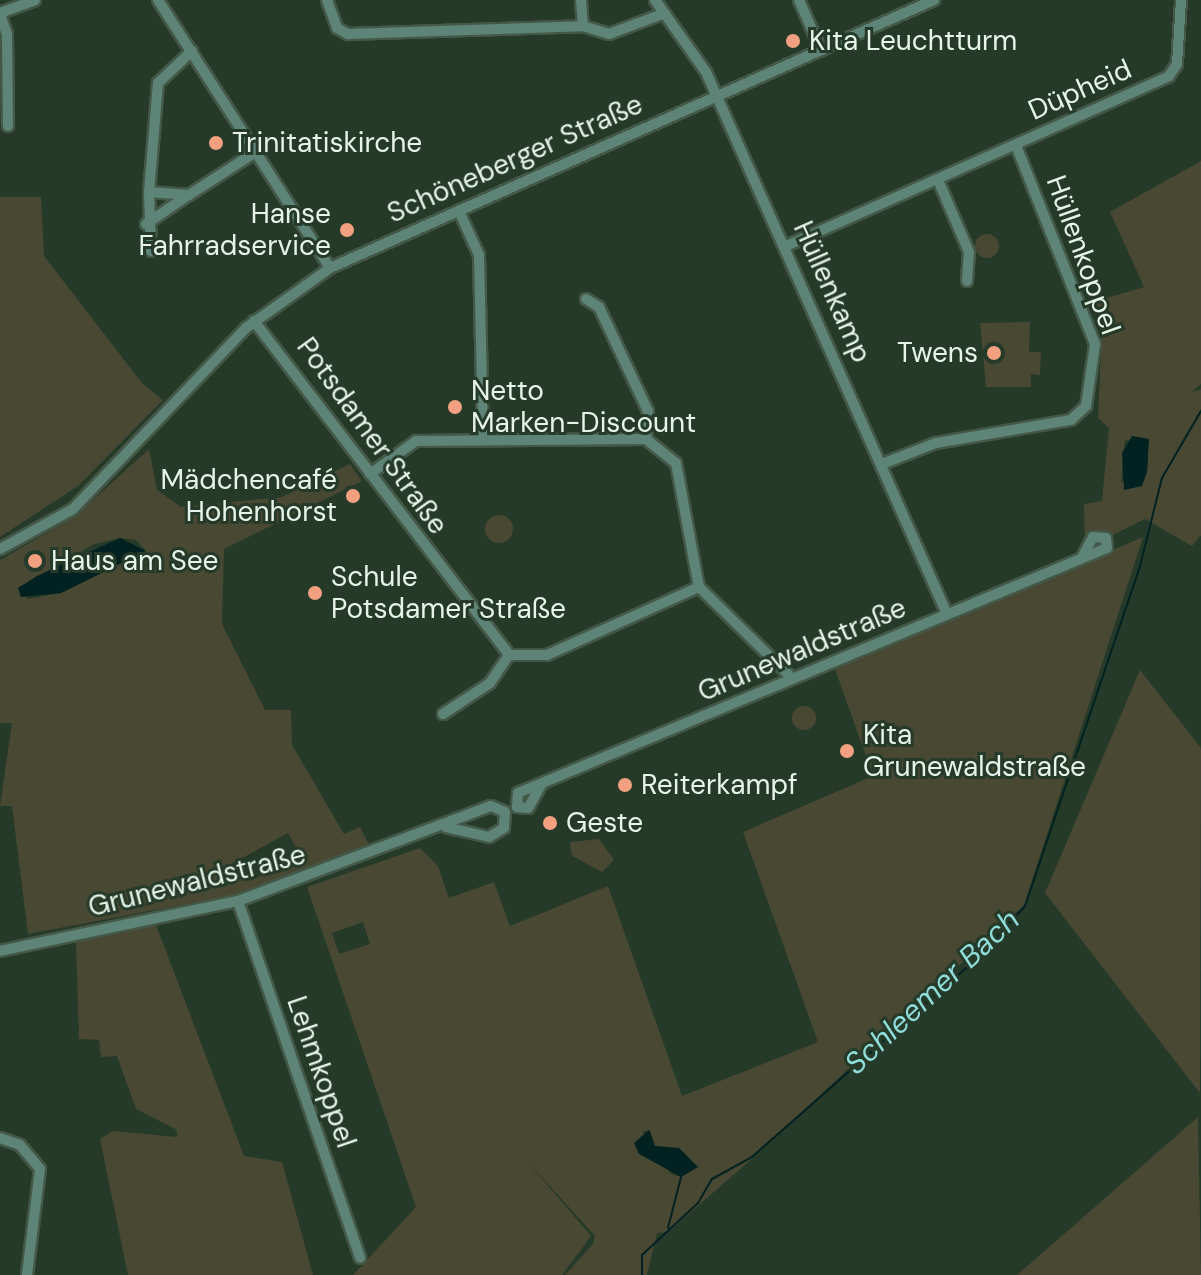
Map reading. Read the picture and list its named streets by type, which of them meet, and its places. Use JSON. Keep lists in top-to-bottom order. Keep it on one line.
{"streets":{"street":["Düpheid","Schöneberger Straße","Hüllenkoppel","Hüllenkamp","Potsdamer Straße","Grunewaldstraße","Lehmkoppel"]},"crossings":[["Düpheid","Hüllenkoppel"],["Düpheid","Hüllenkamp"],["Schöneberger Straße","Hüllenkamp"],["Schöneberger Straße","Potsdamer Straße"],["Hüllenkoppel","Hüllenkamp"],["Hüllenkamp","Grunewaldstraße"],["Grunewaldstraße","Lehmkoppel"]],"water":["Schleemer Bach"],"places":["Kita Leuchtturm","Trinitatiskirche","Hanse Fahrradservice","Twens","Netto Marken-Discount","Mädchencafé Hohenhorst","Haus am See","Schule Potsdamer Straße","Kita Grunewaldstraße","Reiterkampf","Geste"]}
